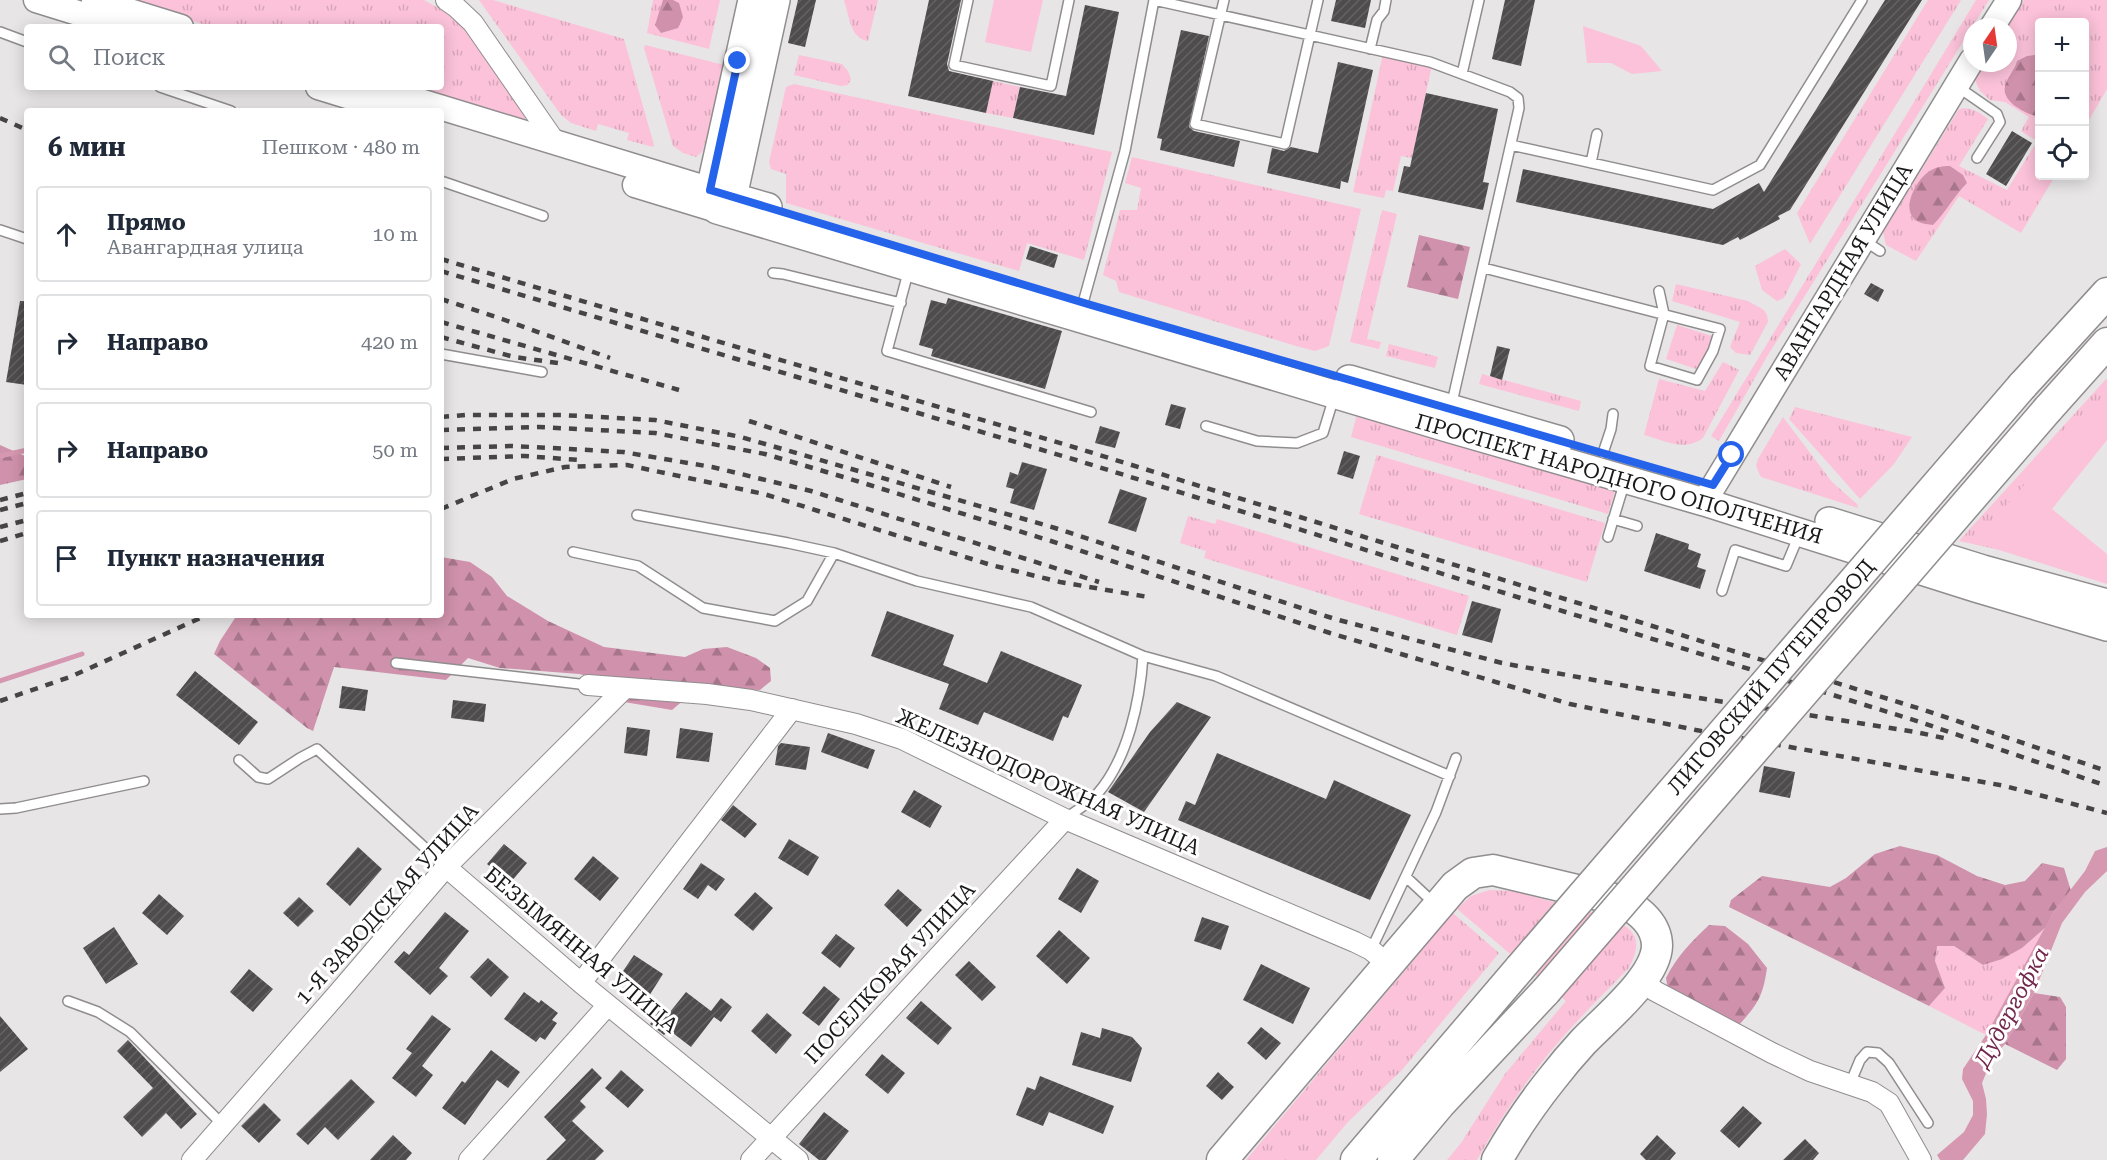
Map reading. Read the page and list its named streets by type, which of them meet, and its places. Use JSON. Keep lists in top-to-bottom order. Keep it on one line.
{"streets":{"main road":["ПРОСПЕКТ НАРОДНОГО ОПОЛЧЕНИЯ","ЛИГОВСКИЙ ПУТЕПРОВОД"],"street":["АВАНГАРДНАЯ УЛИЦА","ЖЕЛЕЗНОДОРОЖНАЯ УЛИЦА","1-Я ЗАВОДСКАЯ УЛИЦА","БЕЗЫМЯННАЯ УЛИЦА","ПОСЕЛКОВАЯ УЛИЦА"]},"crossings":[["АВАНГАРДНАЯ УЛИЦА","ПРОСПЕКТ НАРОДНОГО ОПОЛЧЕНИЯ"],["ЖЕЛЕЗНОДОРОЖНАЯ УЛИЦА","1-Я ЗАВОДСКАЯ УЛИЦА"],["ЖЕЛЕЗНОДОРОЖНАЯ УЛИЦА","ПОСЕЛКОВАЯ УЛИЦА"],["1-Я ЗАВОДСКАЯ УЛИЦА","БЕЗЫМЯННАЯ УЛИЦА"],["БЕЗЫМЯННАЯ УЛИЦА","ПОСЕЛКОВАЯ УЛИЦА"]],"water":["Дудергофка"],"north":"top","page":{"map_buttons":["+","−"],"search":"Поиск","heading":["6 мин","Пешком · 480 m"],"list":[["Прямо","Авангардная улица","10 m"],["Направо","420 m"],["Направо","50 m"],"Пункт назначения"]}}
